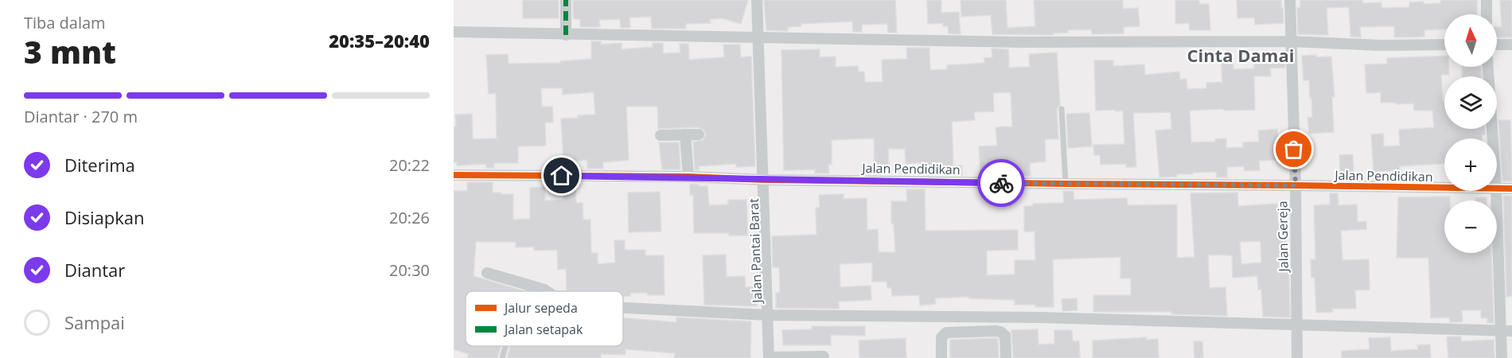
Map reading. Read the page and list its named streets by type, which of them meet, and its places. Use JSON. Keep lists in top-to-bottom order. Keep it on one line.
{"streets":{"street":["Jalan Pendidikan","Jalan Gereja","Jalan Pantai Barat"]},"crossings":[["Jalan Pendidikan","Jalan Gereja"],["Jalan Pendidikan","Jalan Pantai Barat"]],"districts":["Cinta Damai"],"legend":["Jalur sepeda","Jalan setapak"],"north":"top","page":{"heading":["3 mnt","Tiba dalam","20:35–20:40"],"map_buttons":["+","−"],"bar":"Diantar · 270 m","list":[["Diterima","20:22"],["Disiapkan","20:26"],["Diantar","20:30"],"Sampai"]}}
